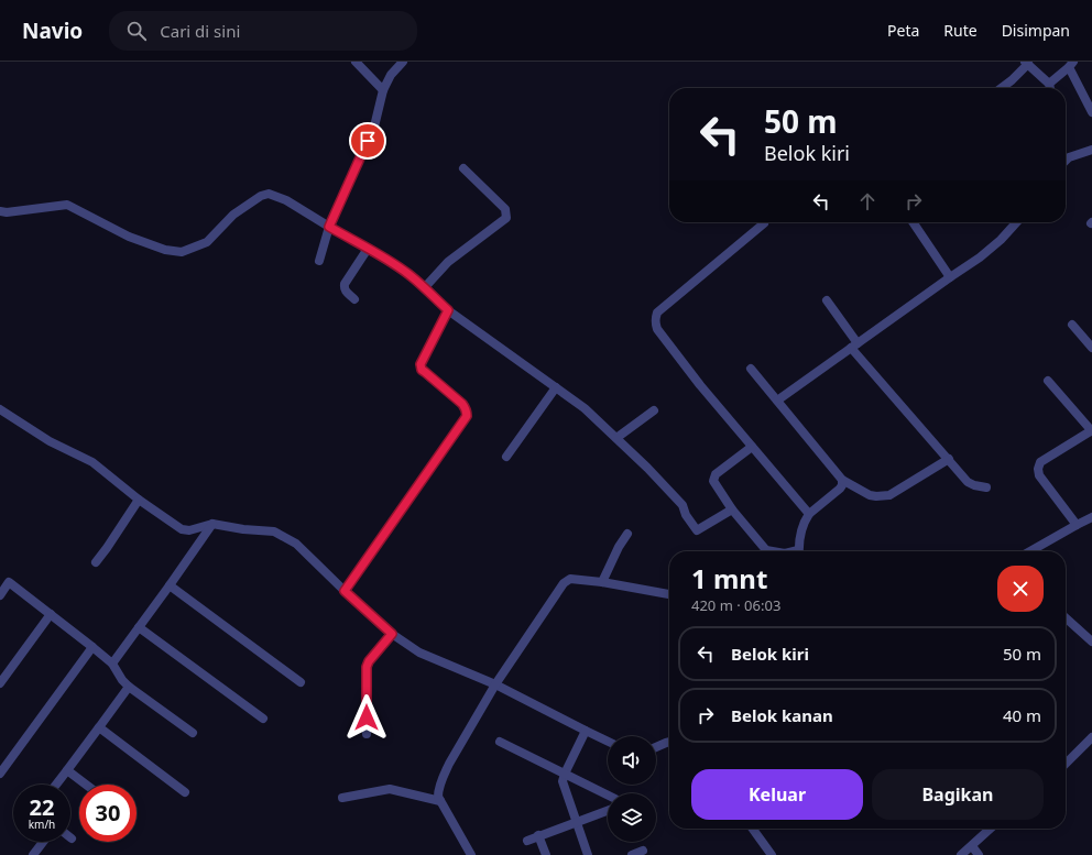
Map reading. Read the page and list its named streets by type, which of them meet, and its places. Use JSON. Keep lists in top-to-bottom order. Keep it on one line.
{"page":{"header":"Navio","search":"Cari di sini","nav":["Peta","Rute","Disimpan"],"turn":["50 m","Belok kiri"],"heading":["1 mnt","420 m · 06:03"],"list":[{"name":"Belok kiri","value":"50 m"},{"name":"Belok kanan","value":"40 m"}],"buttons":["Keluar","Bagikan"],"speed":"22 km/h","limit":"30"}}
